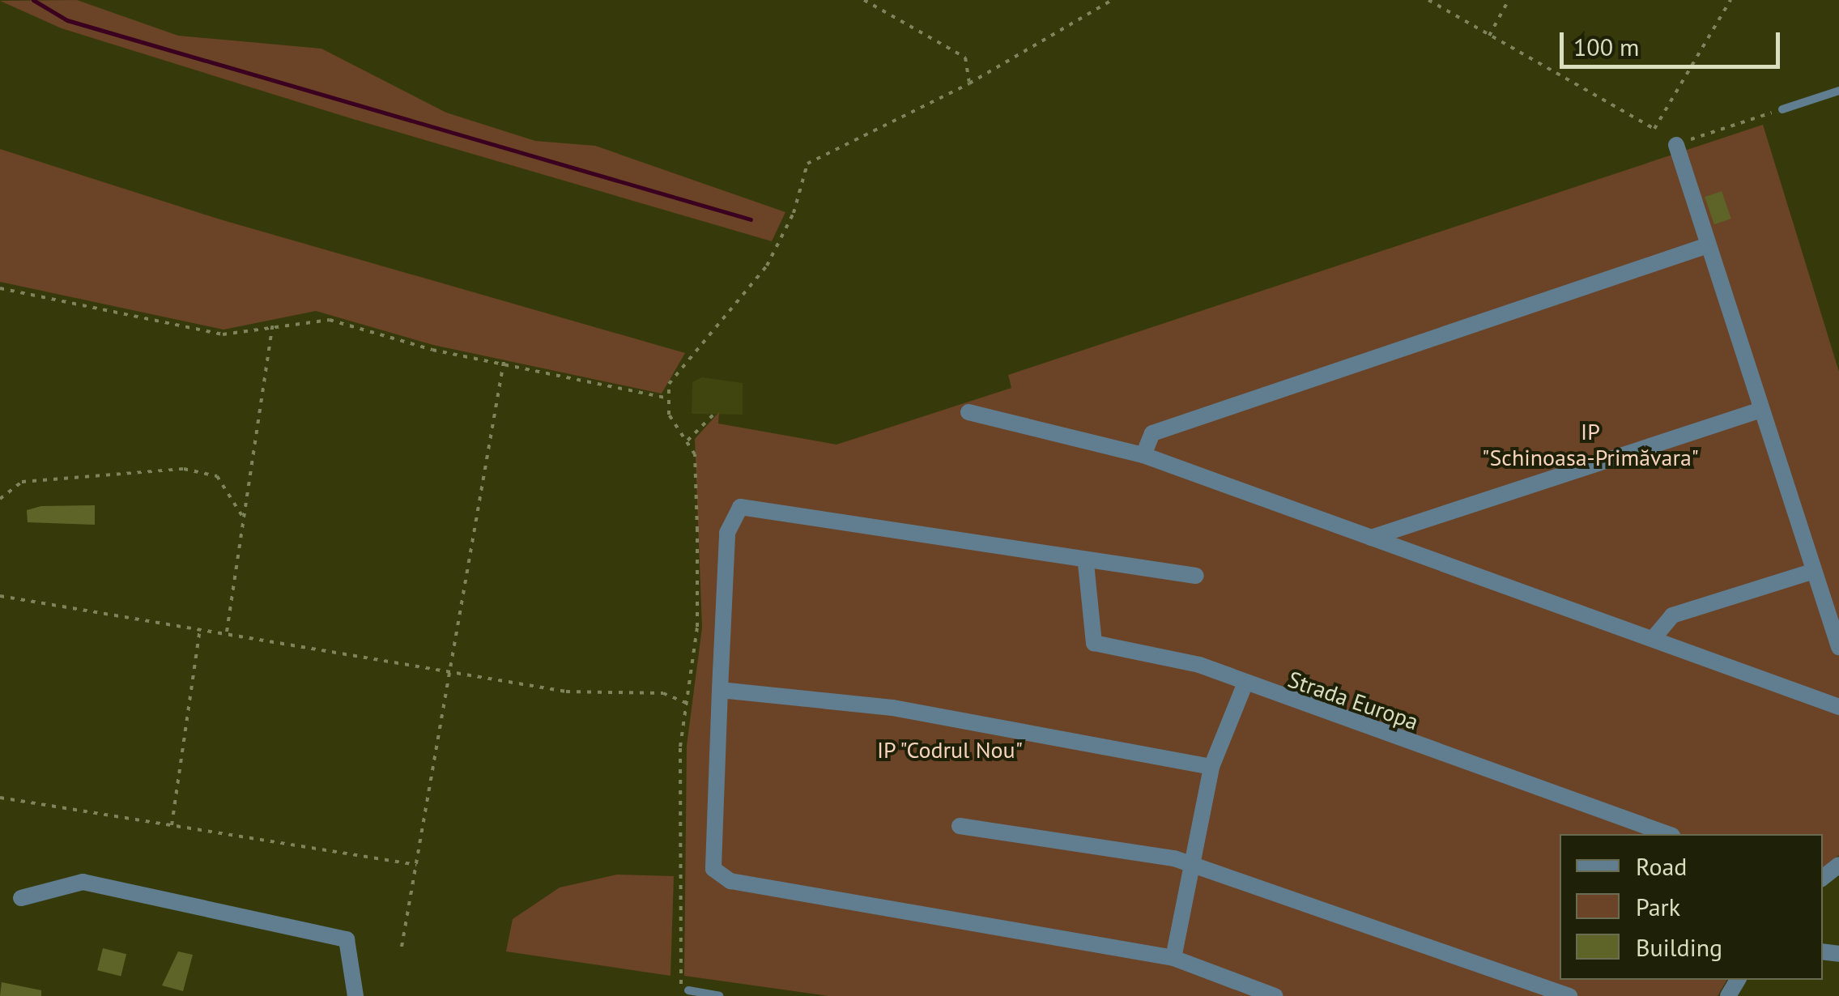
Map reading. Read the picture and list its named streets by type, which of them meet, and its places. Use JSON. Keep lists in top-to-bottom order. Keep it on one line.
{"streets":{"street":["Strada Europa"]},"parks":["IP \"Schinoasa-Primăvara\"","IP \"Codrul Nou\""],"legend":["Road","Park","Building"],"scale_bar":"100 m"}
